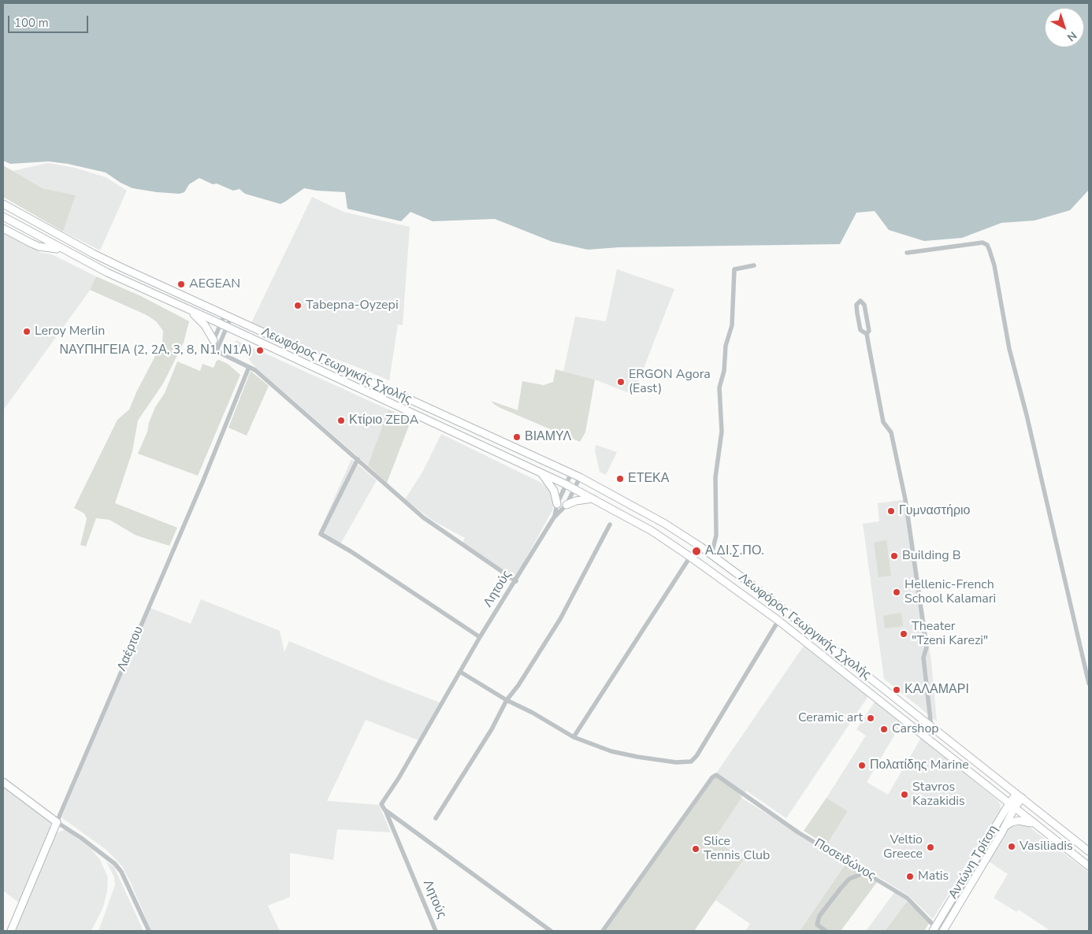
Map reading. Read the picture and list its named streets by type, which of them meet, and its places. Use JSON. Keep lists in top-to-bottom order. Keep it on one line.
{"streets":{"main road":["Λεωφόρος Γεωργικής Σχολής","Λαέρτου","Αντώνη Τρίτση"],"street":["Λητούς","Ποσειδώνος"]},"crossings":[["Λεωφόρος Γεωργικής Σχολής","Λητούς"],["Λεωφόρος Γεωργικής Σχολής","Αντώνη Τρίτση"],["Ποσειδώνος","Αντώνη Τρίτση"]],"places":["AEGEAN","Tabepna-Oyzepi","Leroy Merlin","ΝΑΥΠΗΓΕΙΑ (2, 2Α, 3, 8, Ν1, Ν1Α)","ERGON Agora (East)","Κτίριο ZEDA","ΒΙΑΜΥΛ","ΕΤΕΚΑ","Γυμναστήριο","Α.ΔΙ.Σ.ΠΟ.","Building B","Hellenic-French School Kalamari","Theater \"Tzeni Karezi\"","ΚΑΛΑΜΑΡΙ","Ceramic art","Carshop","Πολατίδης Marine","Stavros Kazakidis","Vasiliadis","Veltio Greece","Slice Tennis Club","Matis"],"scale_bar":"100 m","north":"bottom right"}
